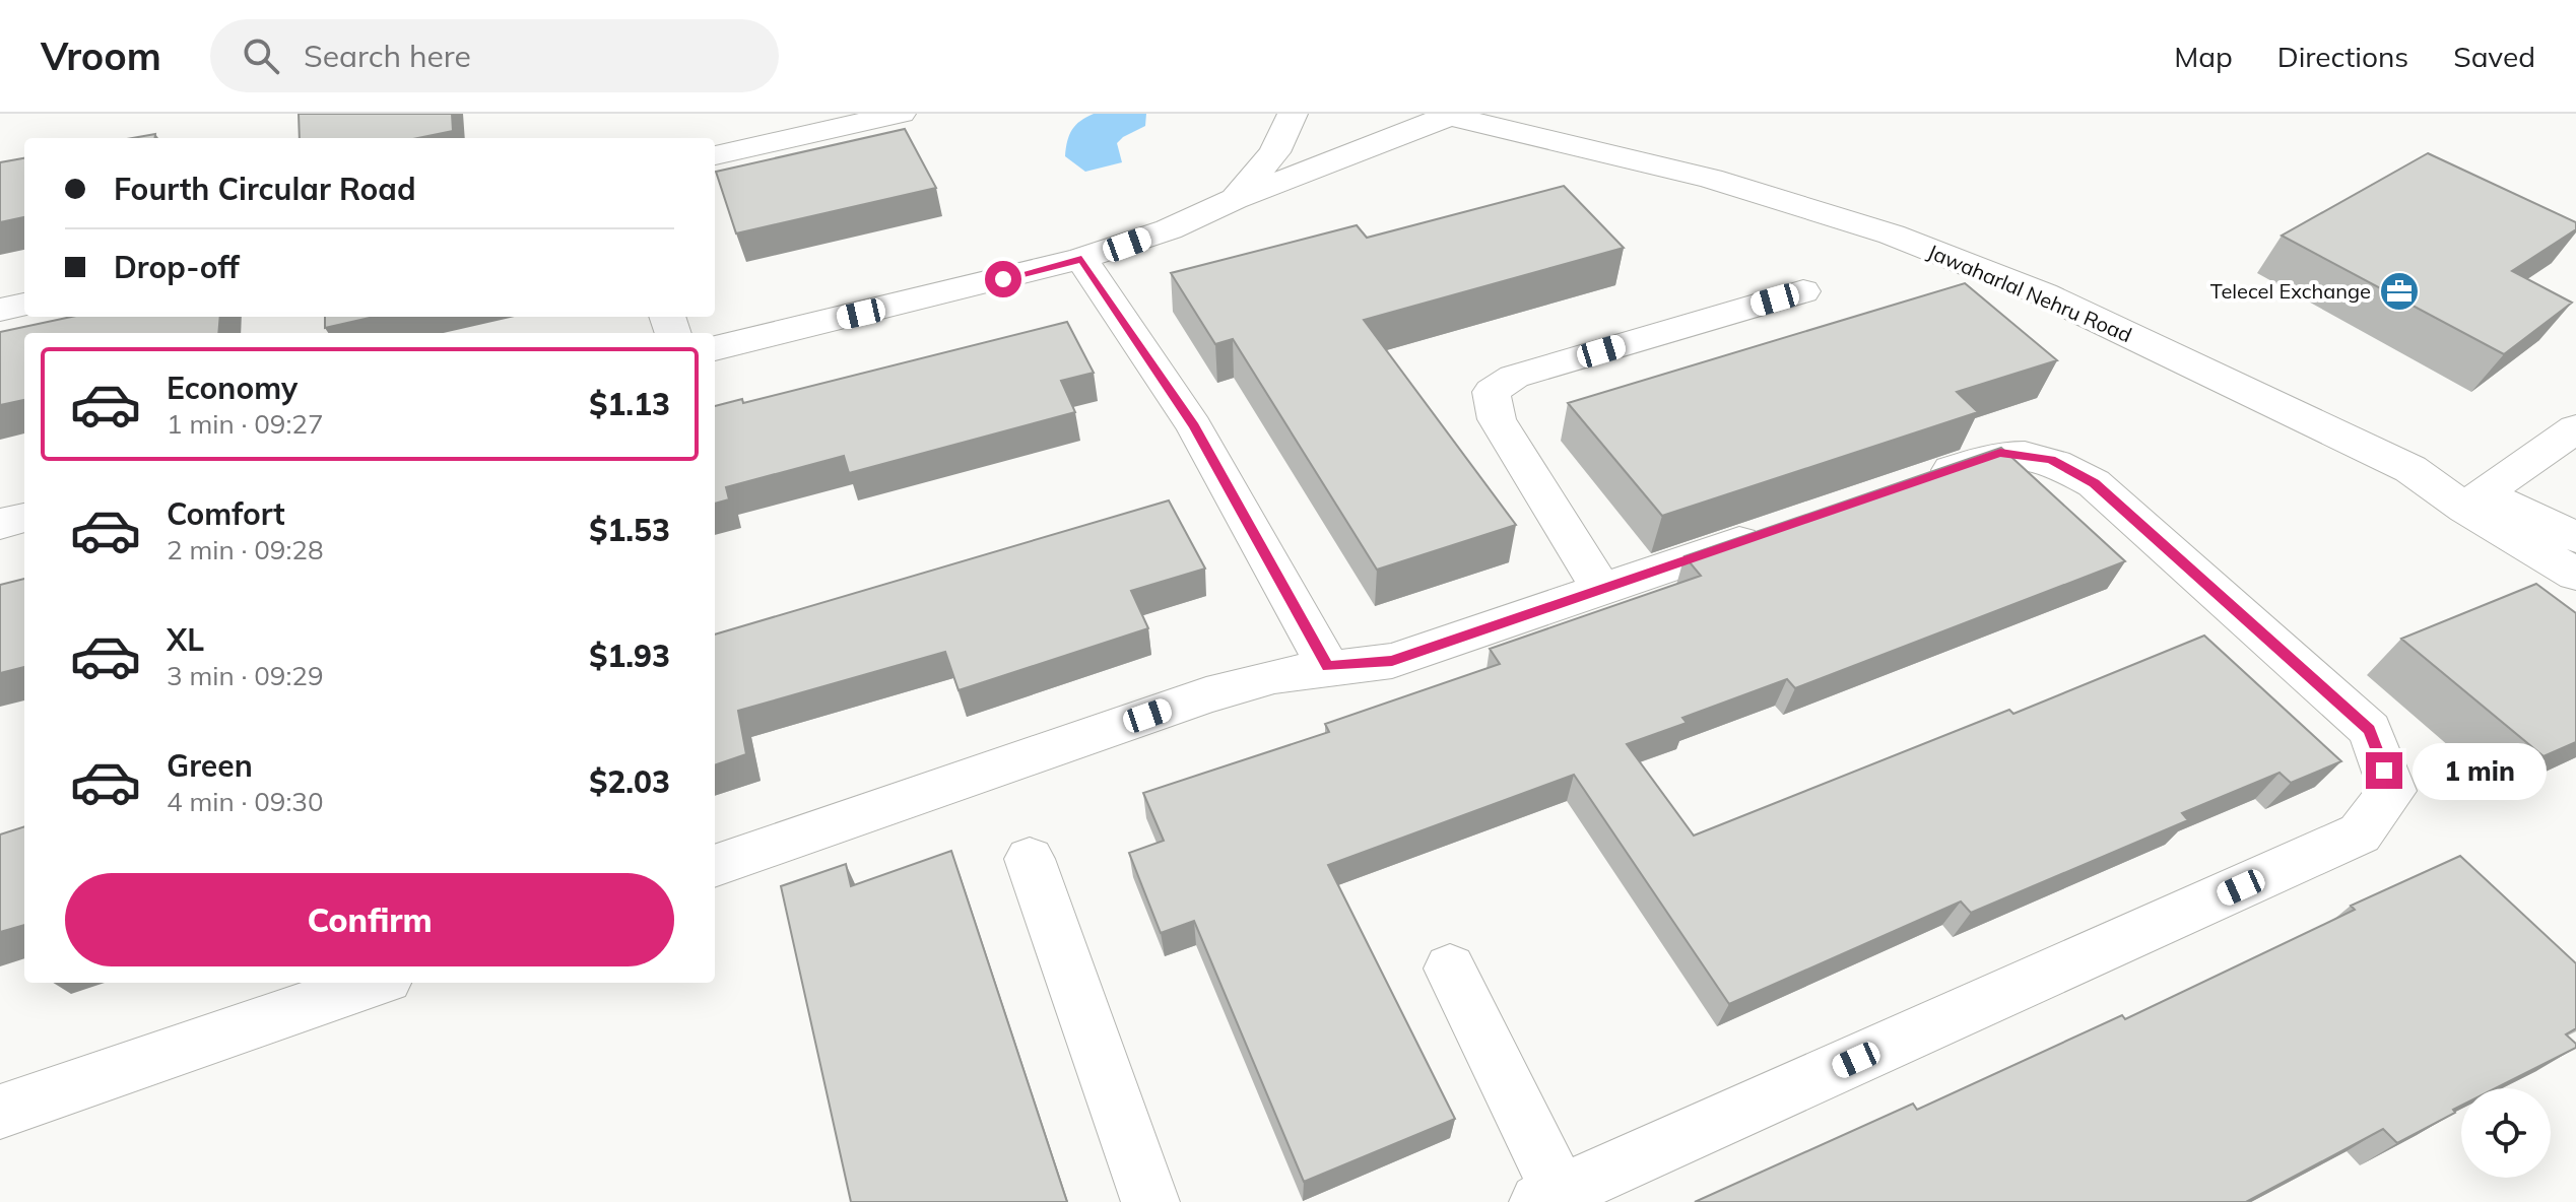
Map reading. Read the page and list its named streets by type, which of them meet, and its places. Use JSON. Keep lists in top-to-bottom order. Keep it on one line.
{"streets":{"street":["Jawaharlal Nehru Road"]},"places":{"office":["Telecel Exchange"]},"page":{"header":"Vroom","search":"Search here","nav":["Map","Directions","Saved"],"banner":["Fourth Circular Road","Drop-off"],"list":[{"name":"Economy","note":"1 min · 09:27","value":"$1.13"},{"name":"Comfort","note":"2 min · 09:28","value":"$1.53"},{"name":"XL","note":"3 min · 09:29","value":"$1.93"},{"name":"Green","note":"4 min · 09:30","value":"$2.03"}],"bubble":"1 min","buttons":"Confirm"}}
